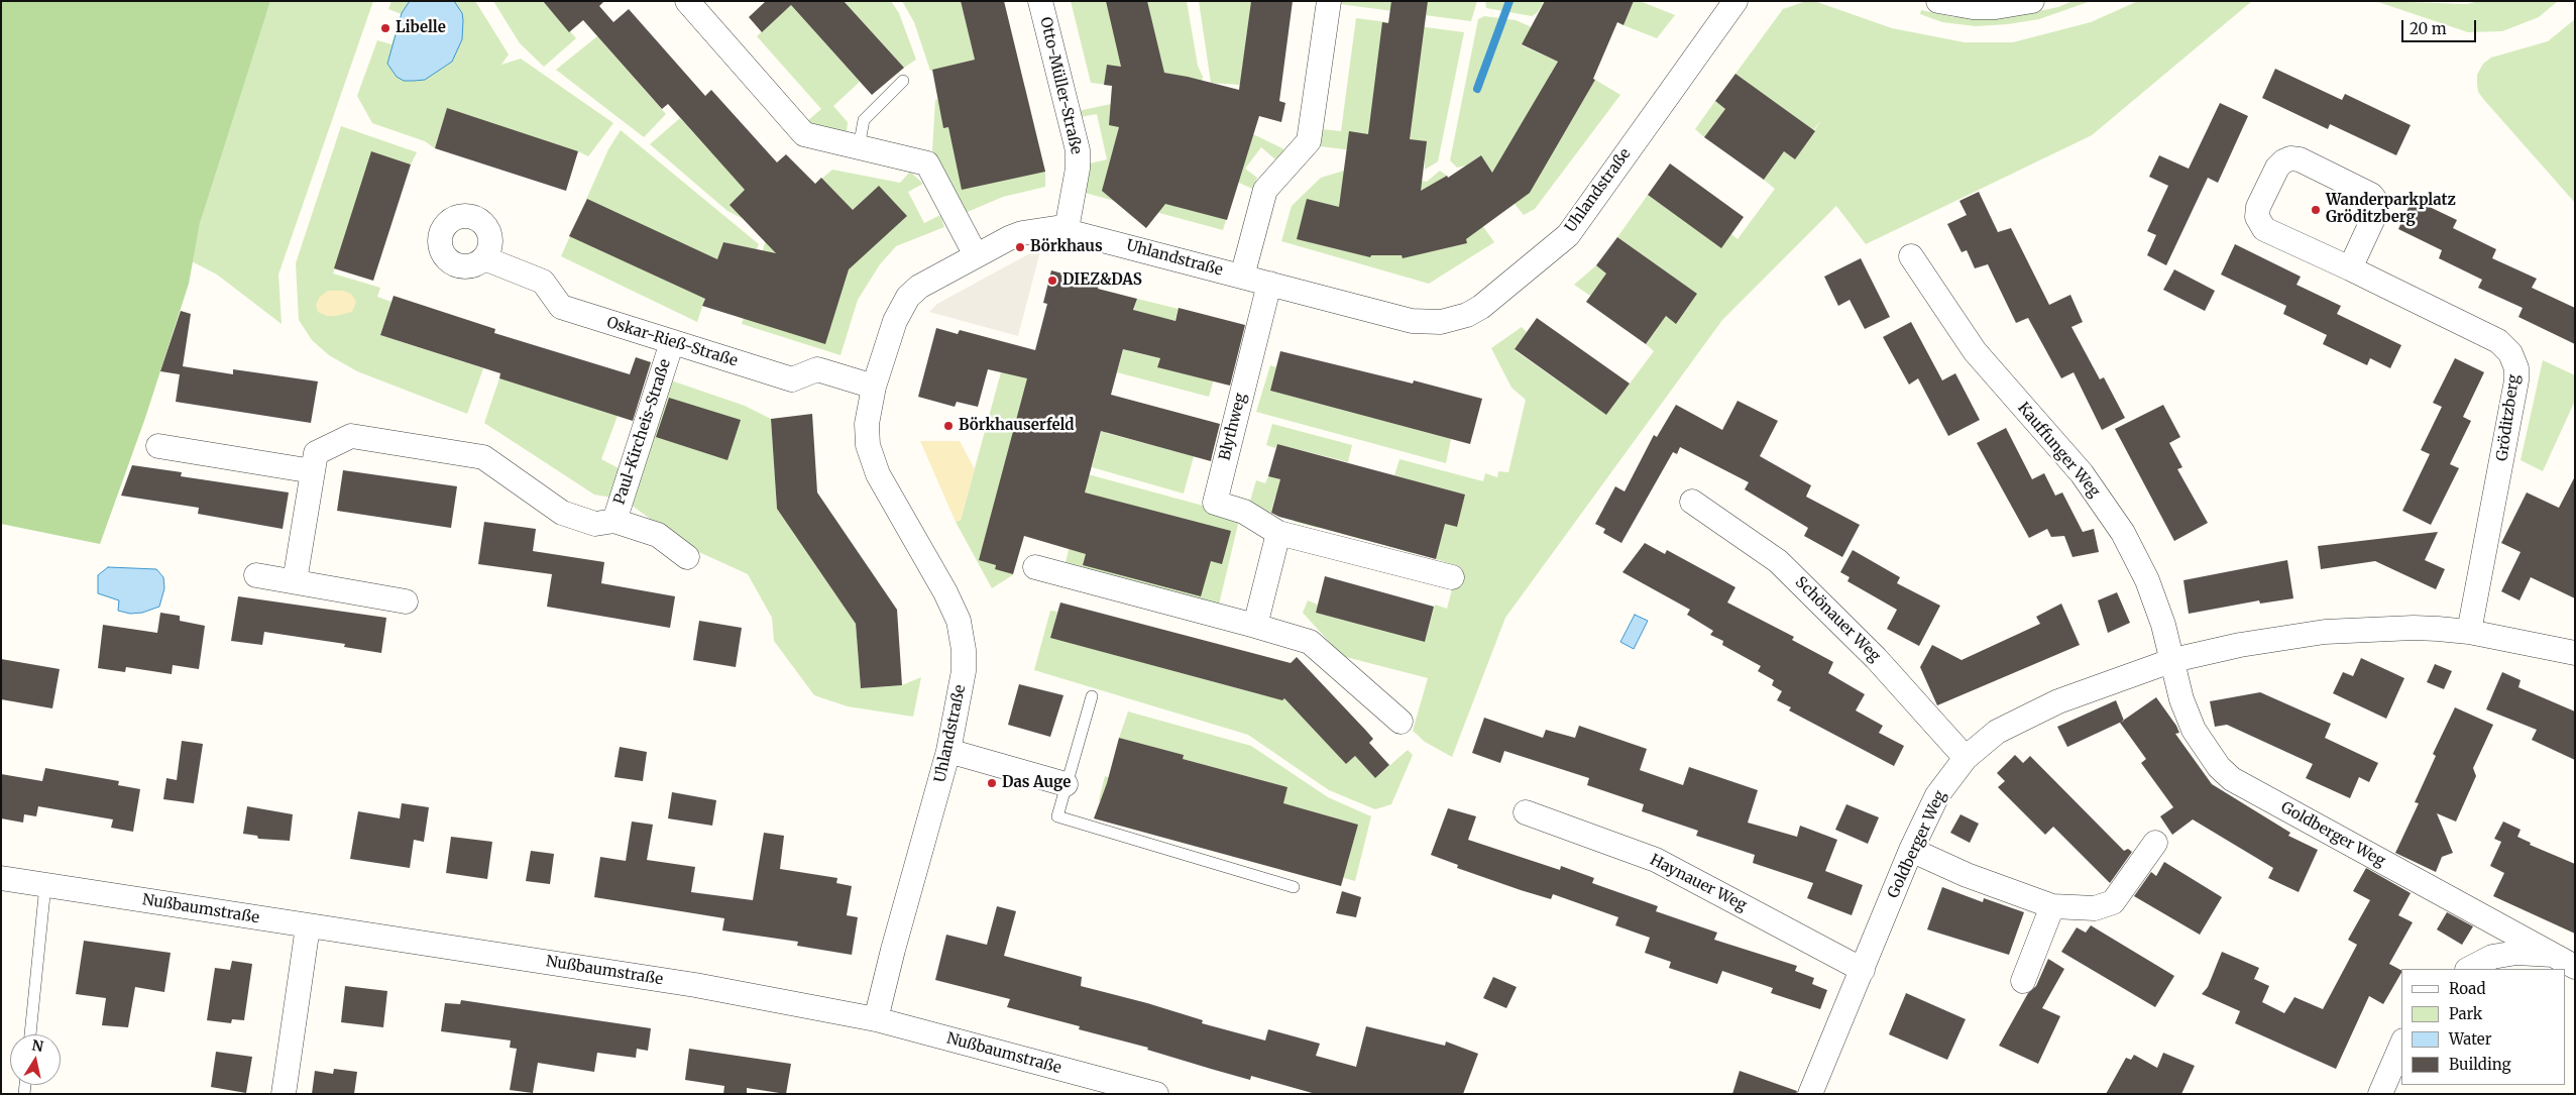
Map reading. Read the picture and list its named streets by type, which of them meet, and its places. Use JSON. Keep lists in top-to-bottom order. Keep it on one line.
{"streets":{"street":["Otto-Müller-Straße","Uhlandstraße","Oskar-Rieß-Straße","Gröditzberg","Blythweg","Paul-Kircheis-Straße","Kauffunger Weg","Schönauer Weg","Goldberger Weg","Haynauer Weg","Nußbaumstraße"]},"crossings":[["Otto-Müller-Straße","Uhlandstraße"],["Uhlandstraße","Oskar-Rieß-Straße"],["Uhlandstraße","Blythweg"],["Uhlandstraße","Nußbaumstraße"],["Oskar-Rieß-Straße","Paul-Kircheis-Straße"],["Gröditzberg","Goldberger Weg"],["Kauffunger Weg","Goldberger Weg"],["Schönauer Weg","Goldberger Weg"],["Goldberger Weg","Haynauer Weg"]],"places":["Libelle","Wanderparkplatz Gröditzberg","Börkhaus","DIEZ&DAS","Börkhauserfeld","Das Auge"],"legend":["Road","Park","Water","Building"],"scale_bar":"20 m","north":"top"}
